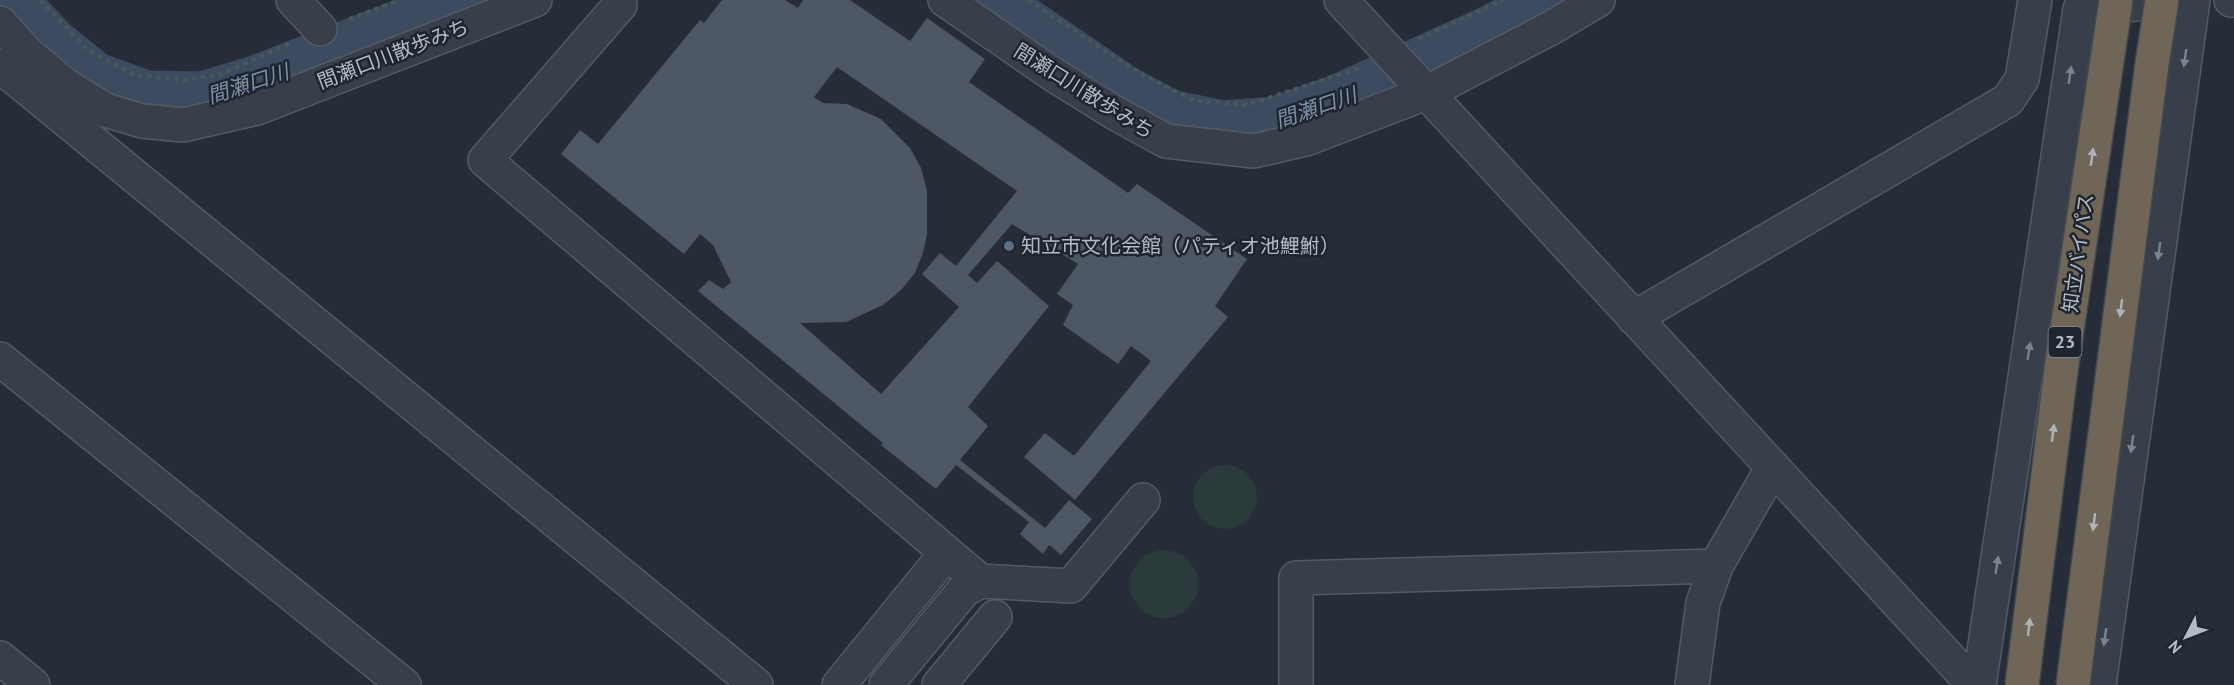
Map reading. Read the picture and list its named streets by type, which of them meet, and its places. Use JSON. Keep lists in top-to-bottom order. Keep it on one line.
{"streets":{"highway":["知立バイパス","23"],"street":["間瀬口川散歩みち"]},"water":["間瀬口川"],"places":["知立市文化会館（パティオ池鯉鮒）"],"north":"bottom left"}
